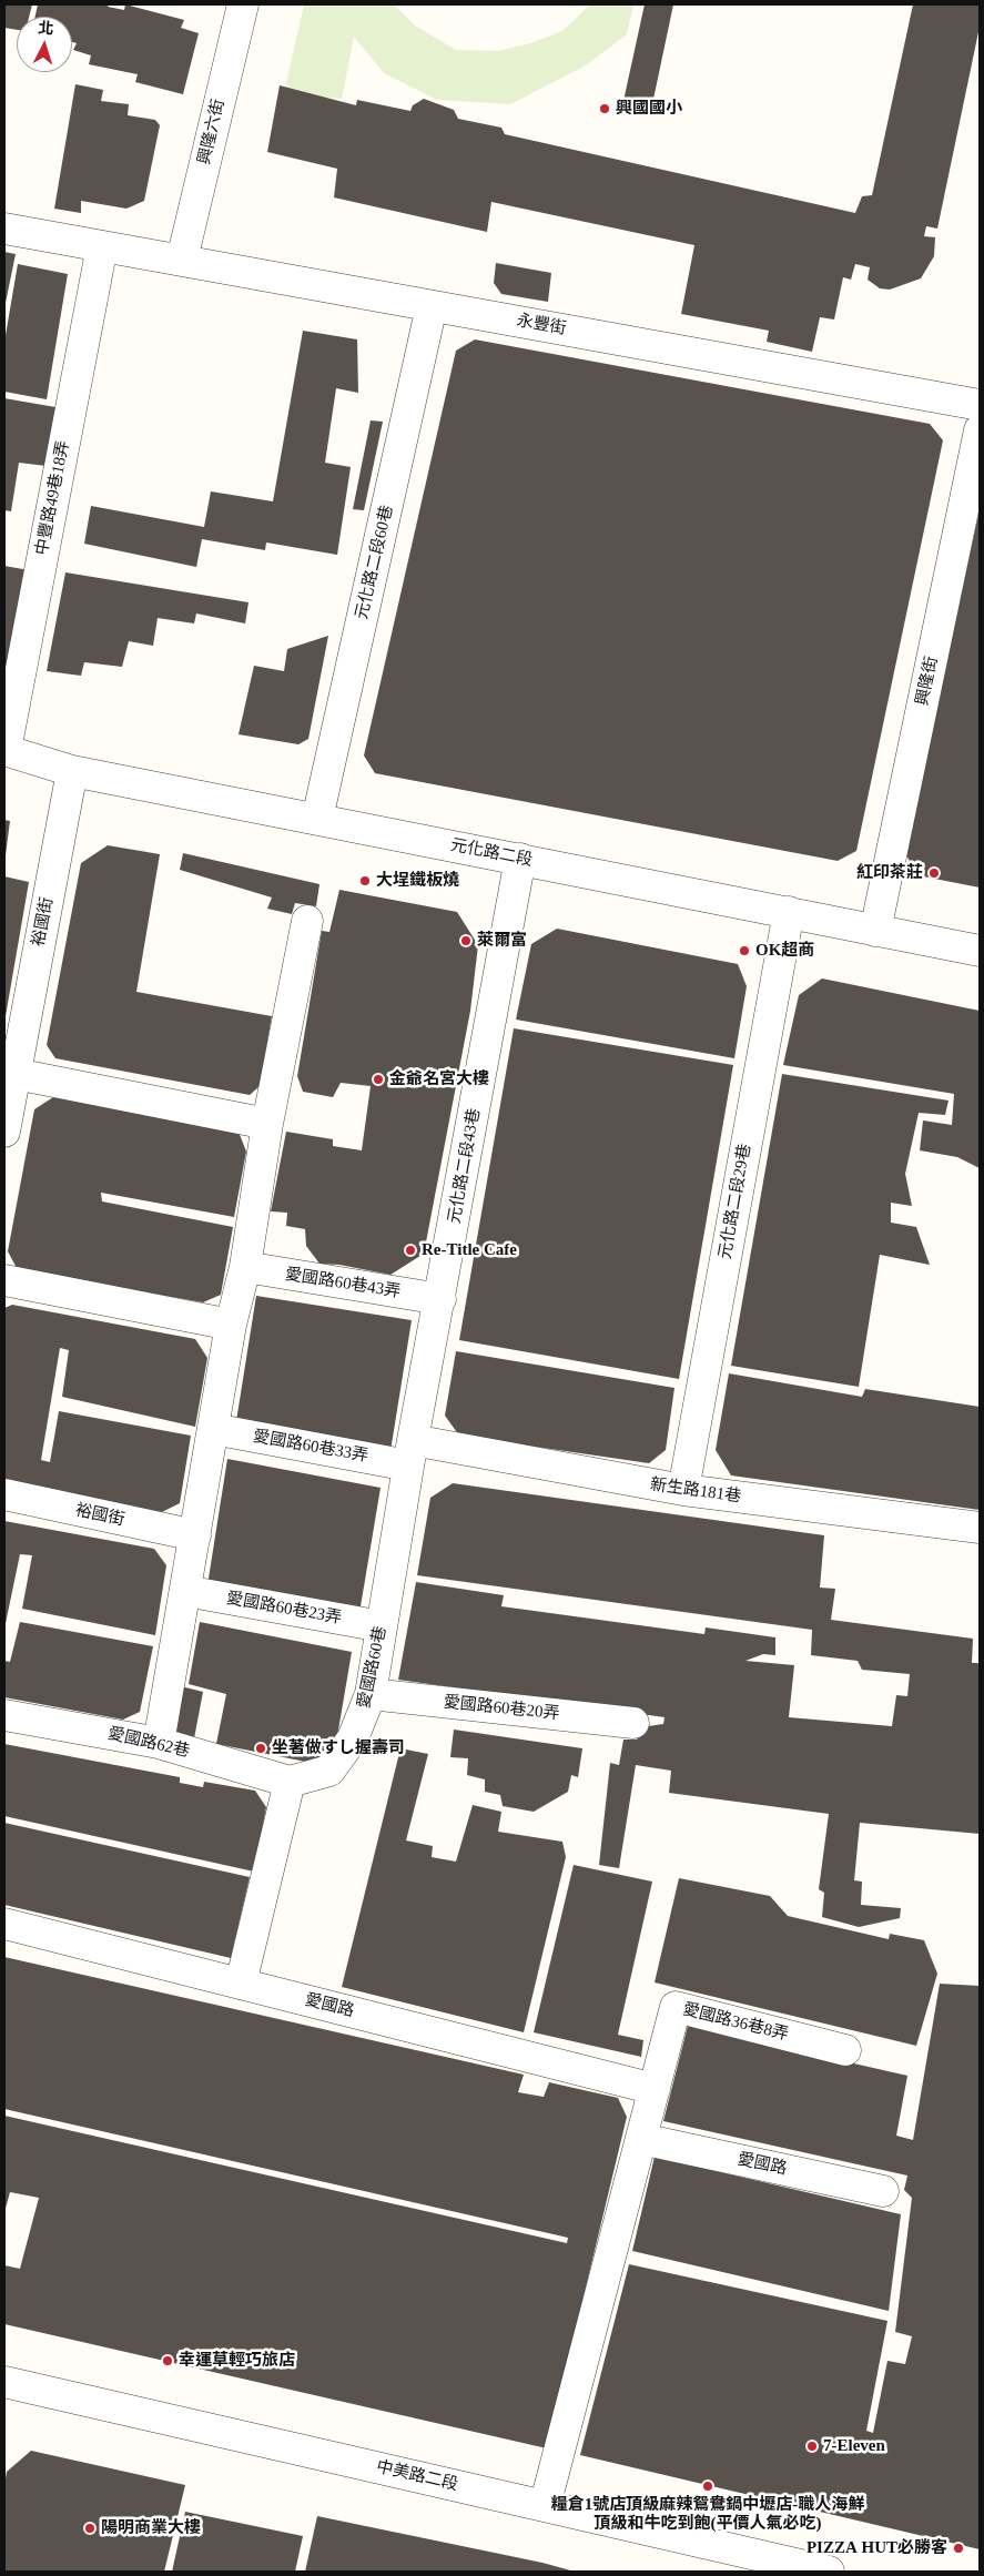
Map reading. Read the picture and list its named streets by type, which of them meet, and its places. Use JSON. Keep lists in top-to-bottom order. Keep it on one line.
{"streets":{"street":["興隆六街","永豐街","中豐路49巷18弄","元化路二段60巷","興隆街","元化路二段","裕國街","元化路二段43巷","元化路二段29巷","愛國路60巷43弄","愛國路60巷33弄","新生路181巷","愛國路60巷23弄","愛國路60巷","愛國路60巷20弄","愛國路62巷","愛國路","愛國路36巷8弄","中美路二段"]},"crossings":[["興隆六街","永豐街"],["永豐街","中豐路49巷18弄"],["永豐街","元化路二段60巷"],["中豐路49巷18弄","元化路二段"],["元化路二段60巷","元化路二段"],["興隆街","元化路二段"],["元化路二段","裕國街"],["元化路二段","元化路二段43巷"],["元化路二段","元化路二段29巷"],["元化路二段43巷","愛國路60巷43弄"],["元化路二段43巷","愛國路60巷33弄"],["元化路二段43巷","新生路181巷"],["元化路二段43巷","愛國路60巷"],["元化路二段29巷","新生路181巷"],["愛國路60巷33弄","新生路181巷"],["愛國路60巷33弄","愛國路60巷"],["新生路181巷","愛國路60巷"],["愛國路60巷23弄","愛國路60巷"],["愛國路60巷","愛國路60巷20弄"],["愛國路60巷","愛國路62巷"],["愛國路","愛國路36巷8弄"]],"places":["興國國小","紅印茶莊","大埕鐵板燒","萊爾富","OK超商","金爺名宮大樓","Re-Title Cafe","坐著做すし握壽司","幸運草輕巧旅店","7-Eleven","糧倉1號店頂級麻辣鴛鴦鍋中壢店-職人海鮮 頂級和牛吃到飽(平價人氣必吃)","陽明商業大樓","PIZZA HUT必勝客"],"north":"top"}
